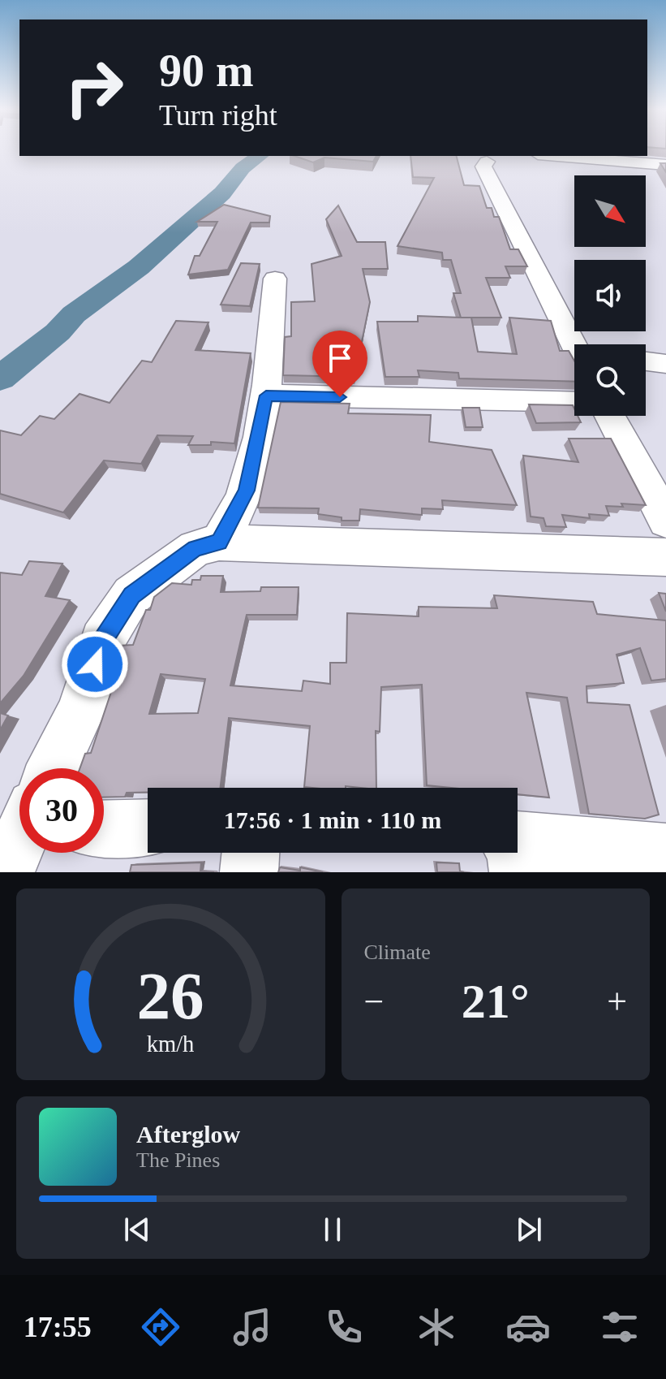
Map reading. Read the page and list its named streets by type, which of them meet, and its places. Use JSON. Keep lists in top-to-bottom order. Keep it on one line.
{"north":"bottom right","page":{"turn":["90 m","Turn right"],"limit":"30","trip":"17:56 · 1 min · 110 m","tile":"Climate","heat":["−","21°","+"],"song":["Afterglow","The Pines"],"tabs":"17:55","gauge":["26","km/h"]}}
